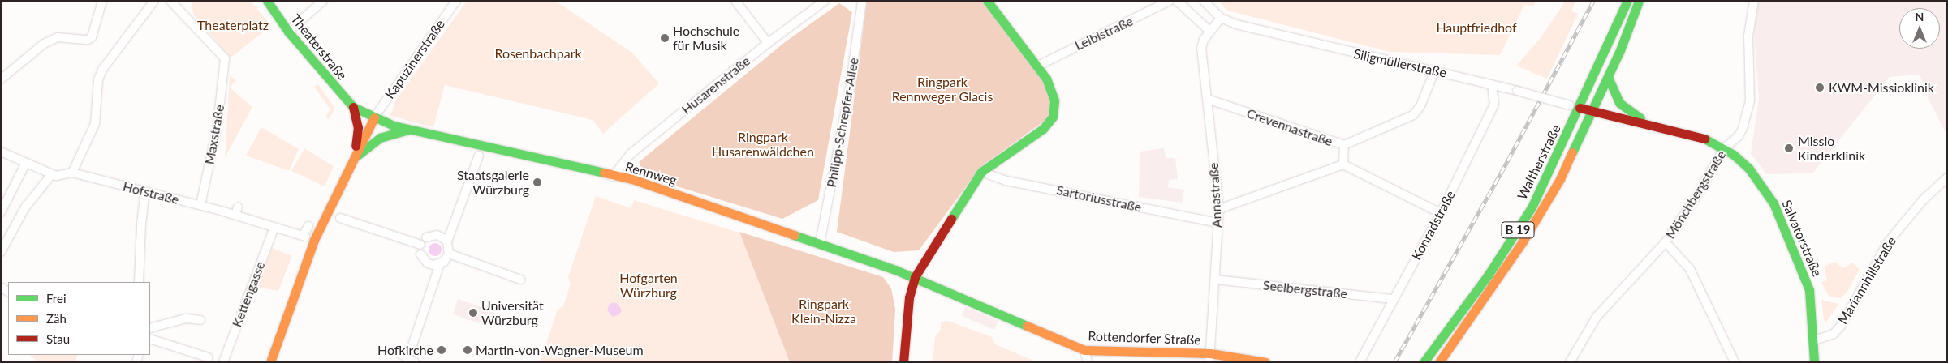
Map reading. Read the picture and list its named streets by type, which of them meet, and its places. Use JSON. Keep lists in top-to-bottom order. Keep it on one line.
{"streets":{"street":["Leiblstraße","Theaterstraße","Kapuzinerstraße","Siligmüllerstraße","Husarenstraße","Philipp-Schrepfer-Allee","Crevennastraße","Maxstraße","Waltherstraße","Rennweg","Hofstraße","Mönchbergstraße","Annastraße","Sartoriusstraße","Konradstraße","B 19","Salvatorstraße","Mariannhillstraße","Seelbergstraße","Kettengasse","Rottendorfer Straße"]},"crossings":[["Theaterstraße","Kapuzinerstraße"],["Theaterstraße","Rennweg"],["Kapuzinerstraße","Rennweg"],["Siligmüllerstraße","Waltherstraße"],["Siligmüllerstraße","Annastraße"],["Siligmüllerstraße","Konradstraße"],["Siligmüllerstraße","Salvatorstraße"],["Husarenstraße","Rennweg"],["Philipp-Schrepfer-Allee","Rennweg"],["Crevennastraße","Annastraße"],["Maxstraße","Hofstraße"],["Waltherstraße","Salvatorstraße"],["Rennweg","Rottendorfer Straße"],["Hofstraße","Kettengasse"],["Mönchbergstraße","Salvatorstraße"],["Annastraße","Sartoriusstraße"],["Annastraße","Seelbergstraße"],["Annastraße","Rottendorfer Straße"],["Konradstraße","Seelbergstraße"],["Salvatorstraße","Mariannhillstraße"]],"parks":["Theaterplatz","Hauptfriedhof","Rosenbachpark","Ringpark Rennweger Glacis","Ringpark Husarenwäldchen","Hofgarten Würzburg","Ringpark Klein-Nizza"],"places":["Hochschule für Musik","KWM-Missioklinik","Missio Kinderklinik","Staatsgalerie Würzburg","Universität Würzburg","Hofkirche","Martin-von-Wagner-Museum"],"legend":["Frei","Zäh","Stau"],"north":"top"}
